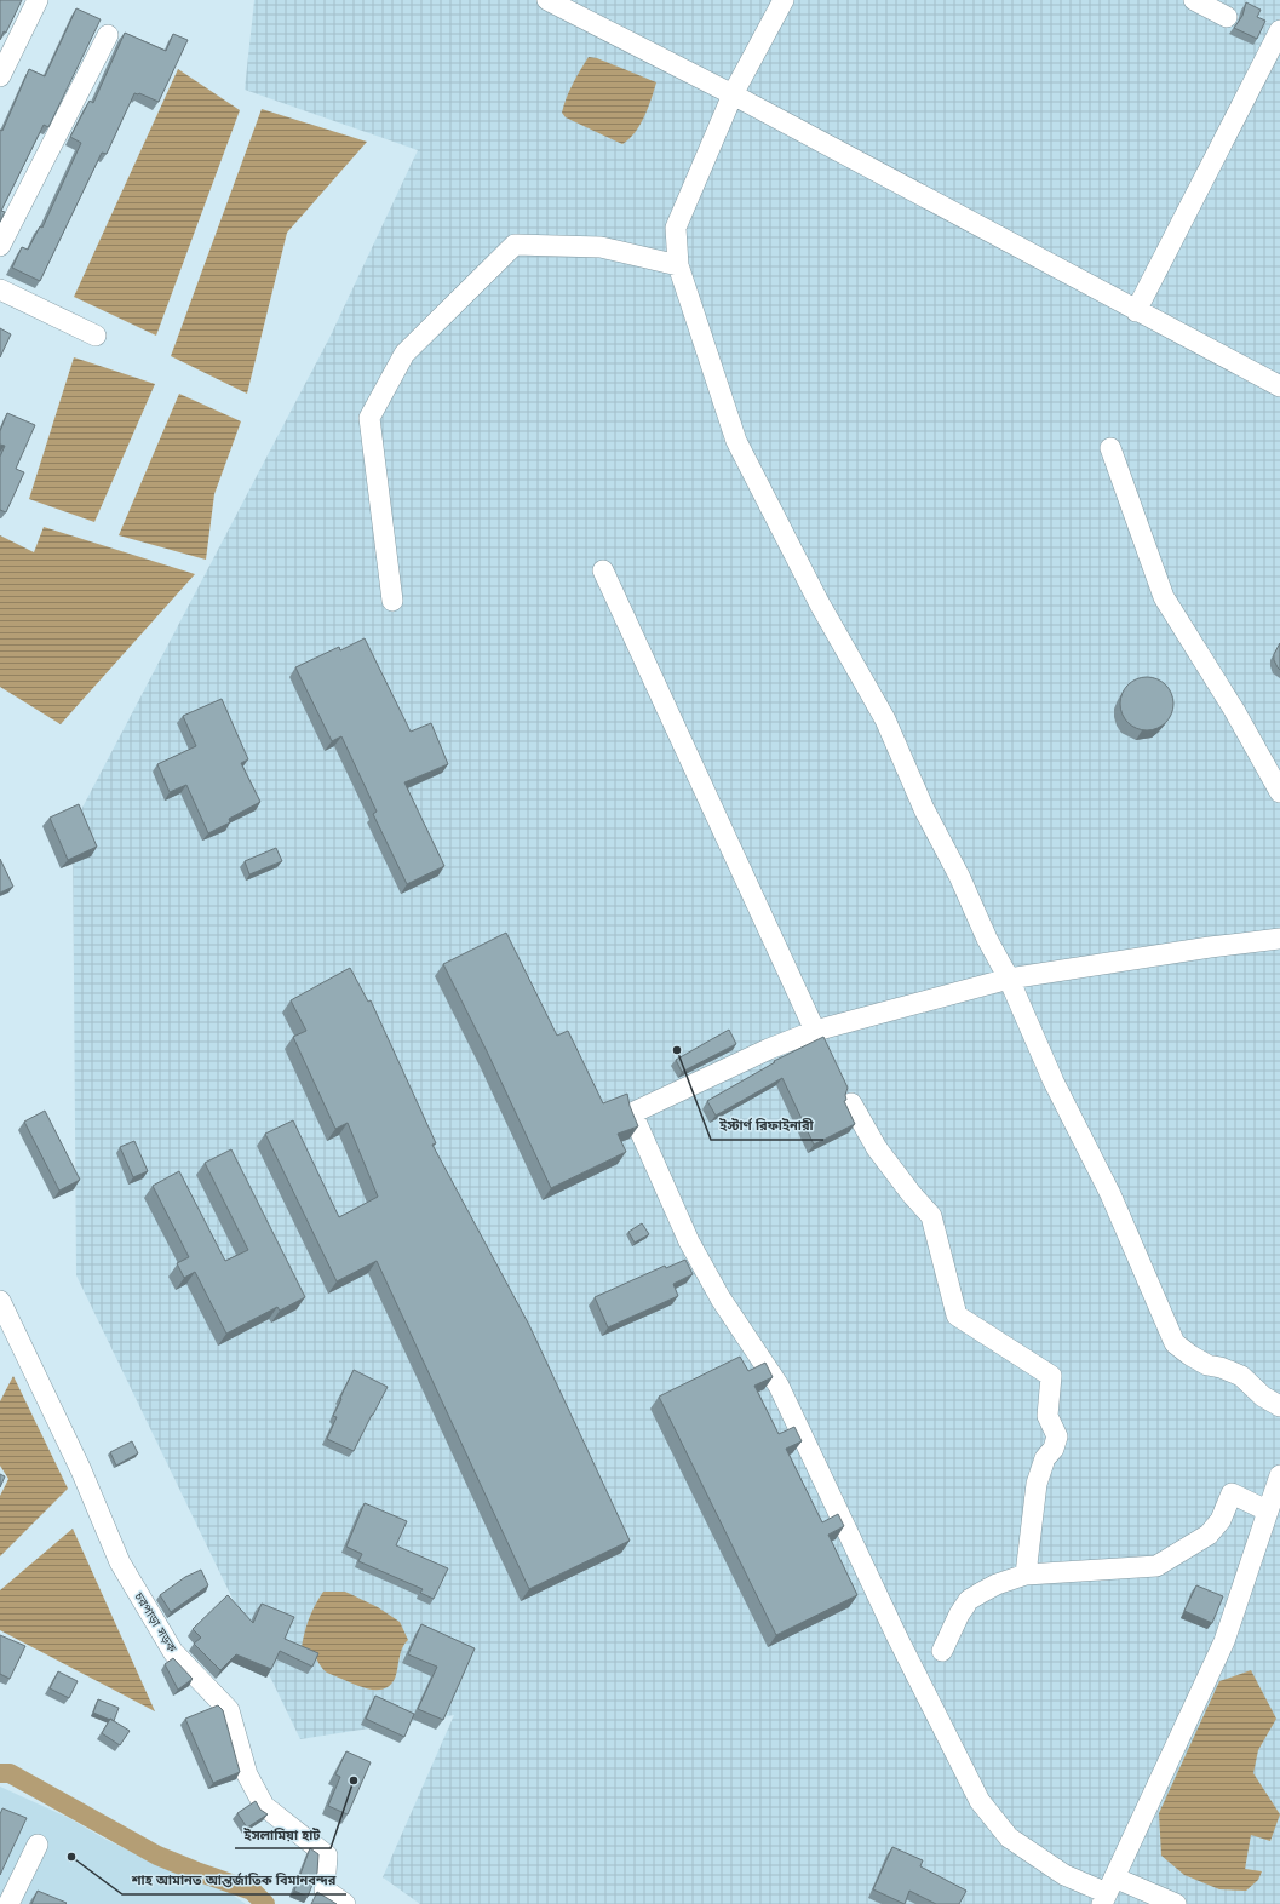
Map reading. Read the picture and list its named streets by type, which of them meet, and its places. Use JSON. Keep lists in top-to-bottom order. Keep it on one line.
{"streets":{"street":["চরপাড়া সড়ক"]},"places":["ইস্টার্ণ রিফাইনারী","ইসলামিয়া হাট","শাহ আমানত আন্তর্জাতিক বিমানবন্দর"]}
